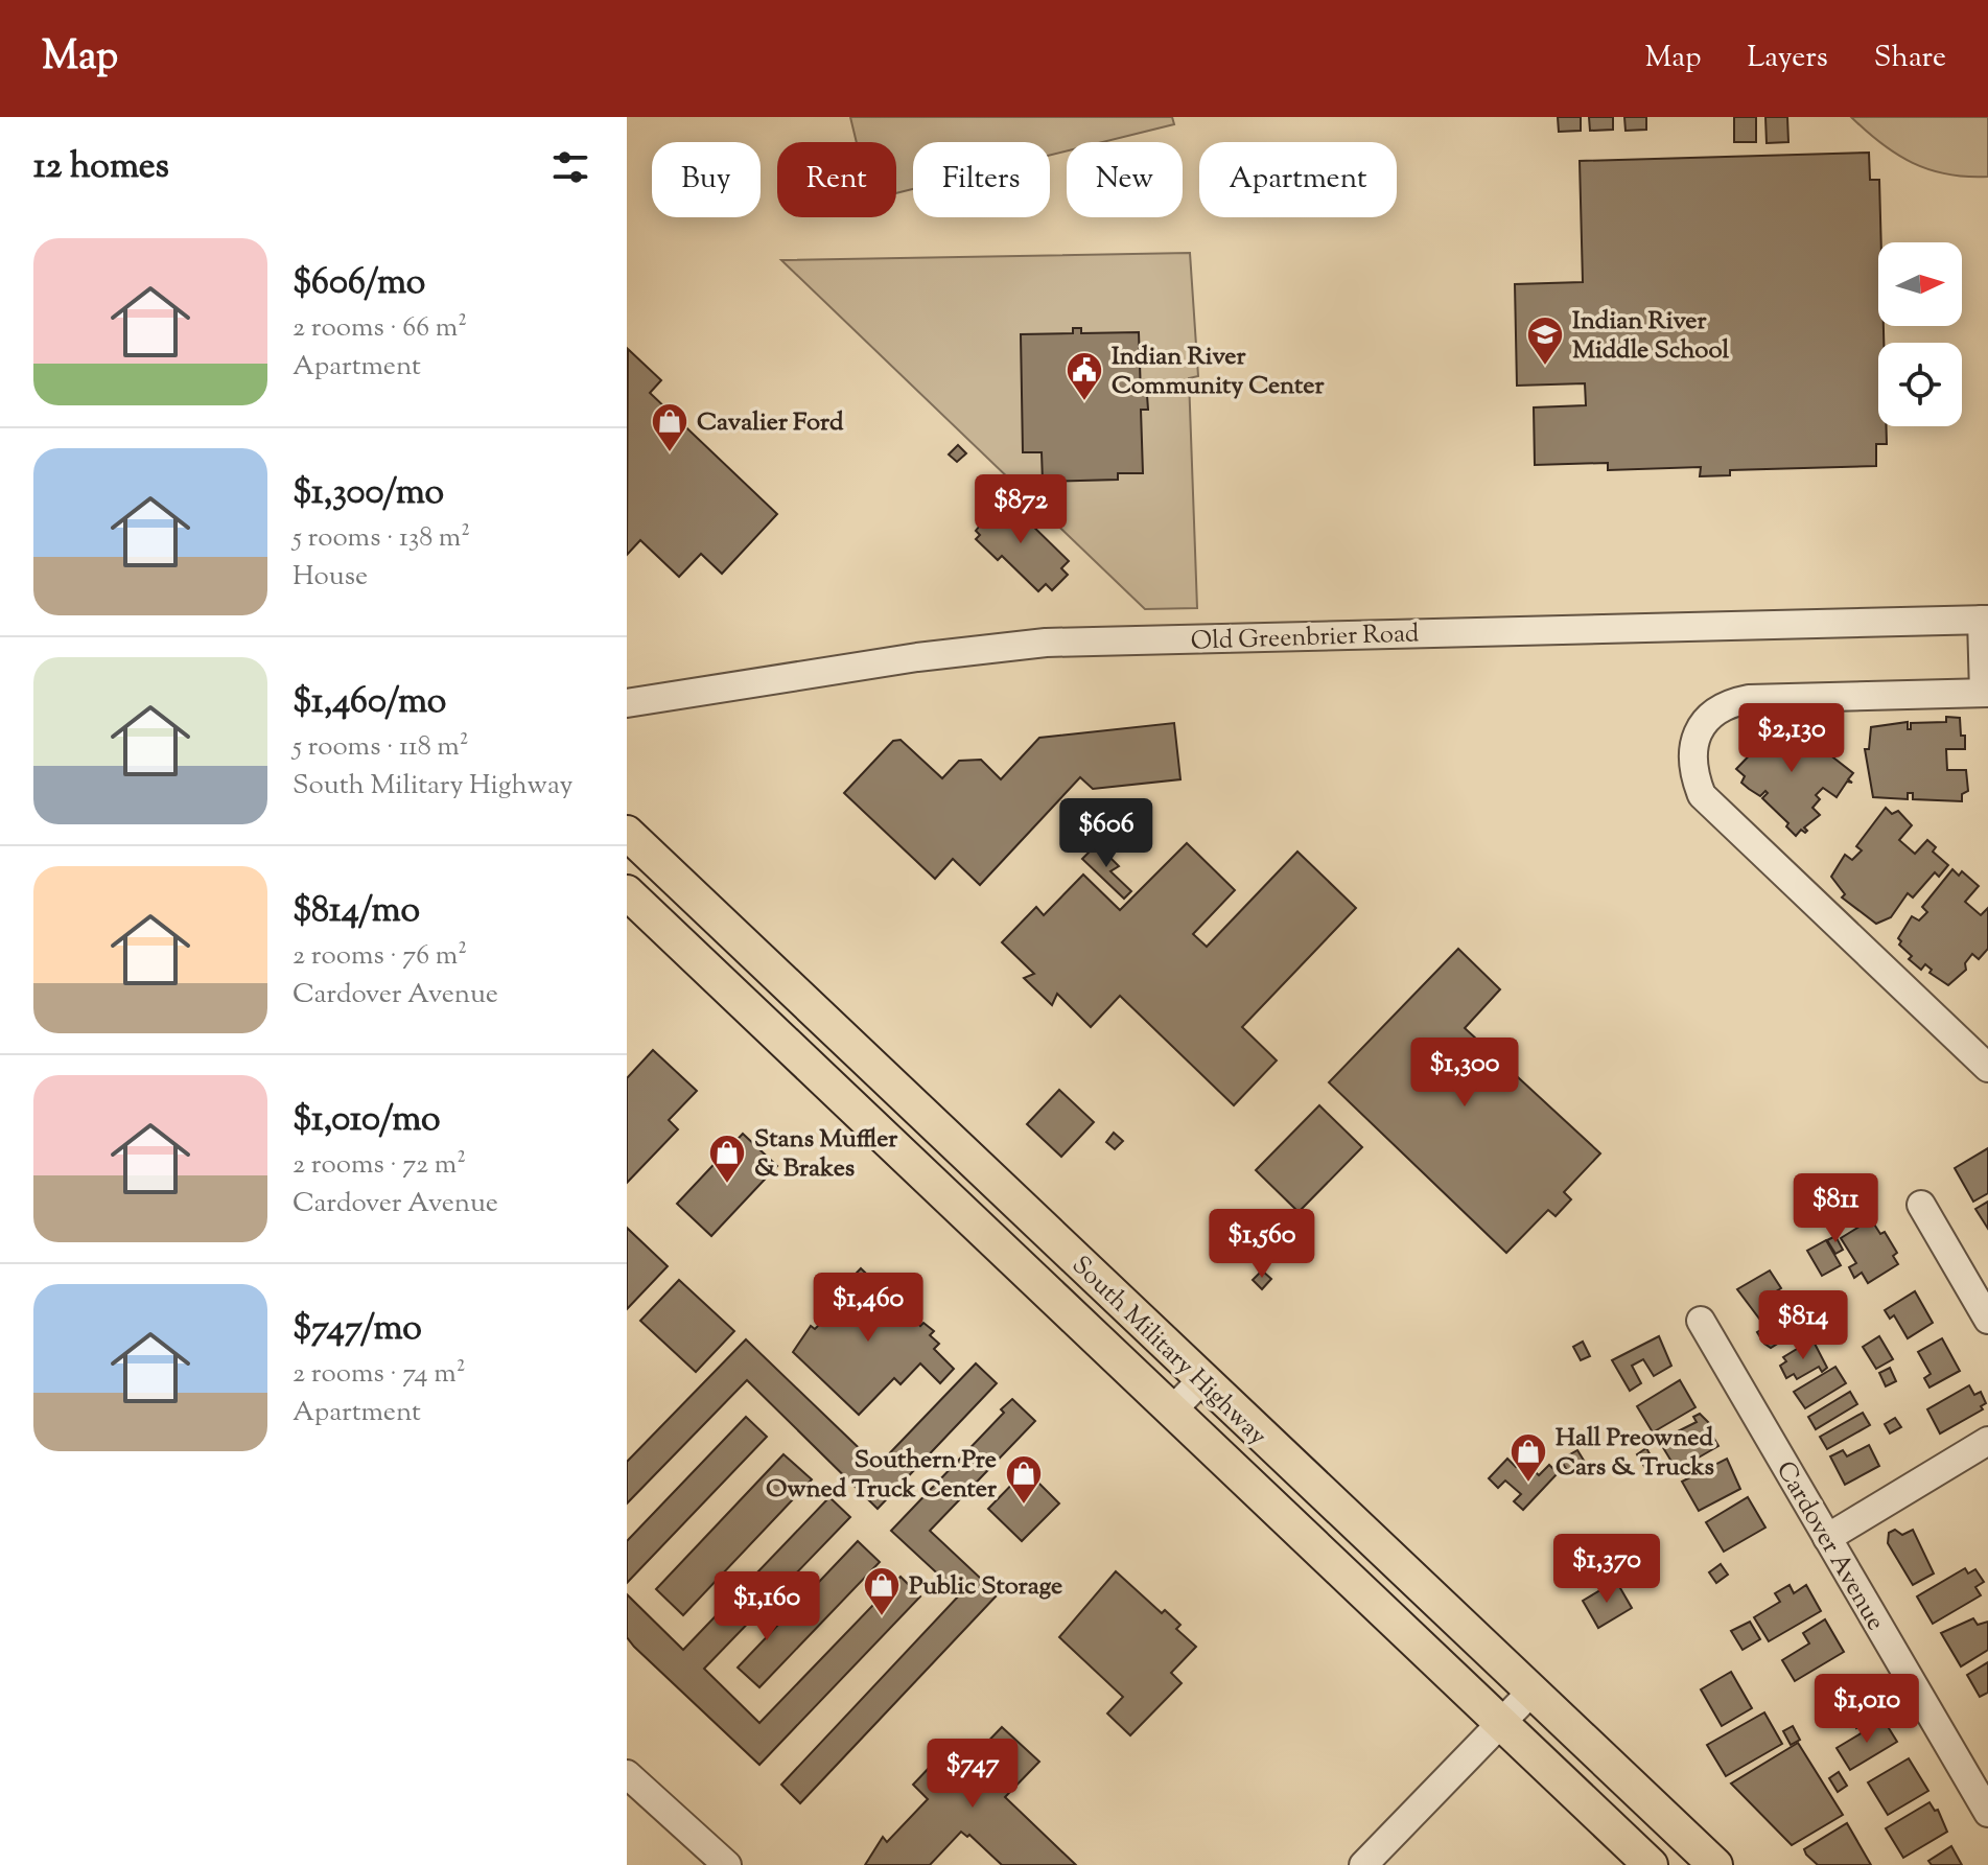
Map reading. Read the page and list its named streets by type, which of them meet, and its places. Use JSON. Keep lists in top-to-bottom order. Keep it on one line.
{"streets":{"main road":["South Military Highway"],"street":["Old Greenbrier Road","Cardover Avenue"]},"places":{"school or university":["Indian River Middle School"],"public building":["Indian River Community Center"],"shop":["Cavalier Ford","Stans Muffler & Brakes","Hall Preowned Cars & Trucks","Southern Pre Owned Truck Center","Public Storage"]},"north":"right","page":{"header":"Map","nav":["Map","Layers","Share"],"heading":"12 homes","chip":["Buy","Rent","Filters","New","Apartment"],"list":[{"name":"$606/mo","note":"2 rooms · 66 m² · Apartment"},{"name":"$1,300/mo","note":"5 rooms · 138 m² · House"},{"name":"$1,460/mo","note":"5 rooms · 118 m² · South Military Highway"},{"name":"$814/mo","note":"2 rooms · 76 m² · Cardover Avenue"},{"name":"$1,010/mo","note":"2 rooms · 72 m² · Cardover Avenue"},{"name":"$747/mo","note":"2 rooms · 74 m² · Apartment"}],"price":["$872","$2,130","$606","$1,300","$811","$1,560","$1,460","$814","$1,370","$1,160","$1,010","$747"]}}
